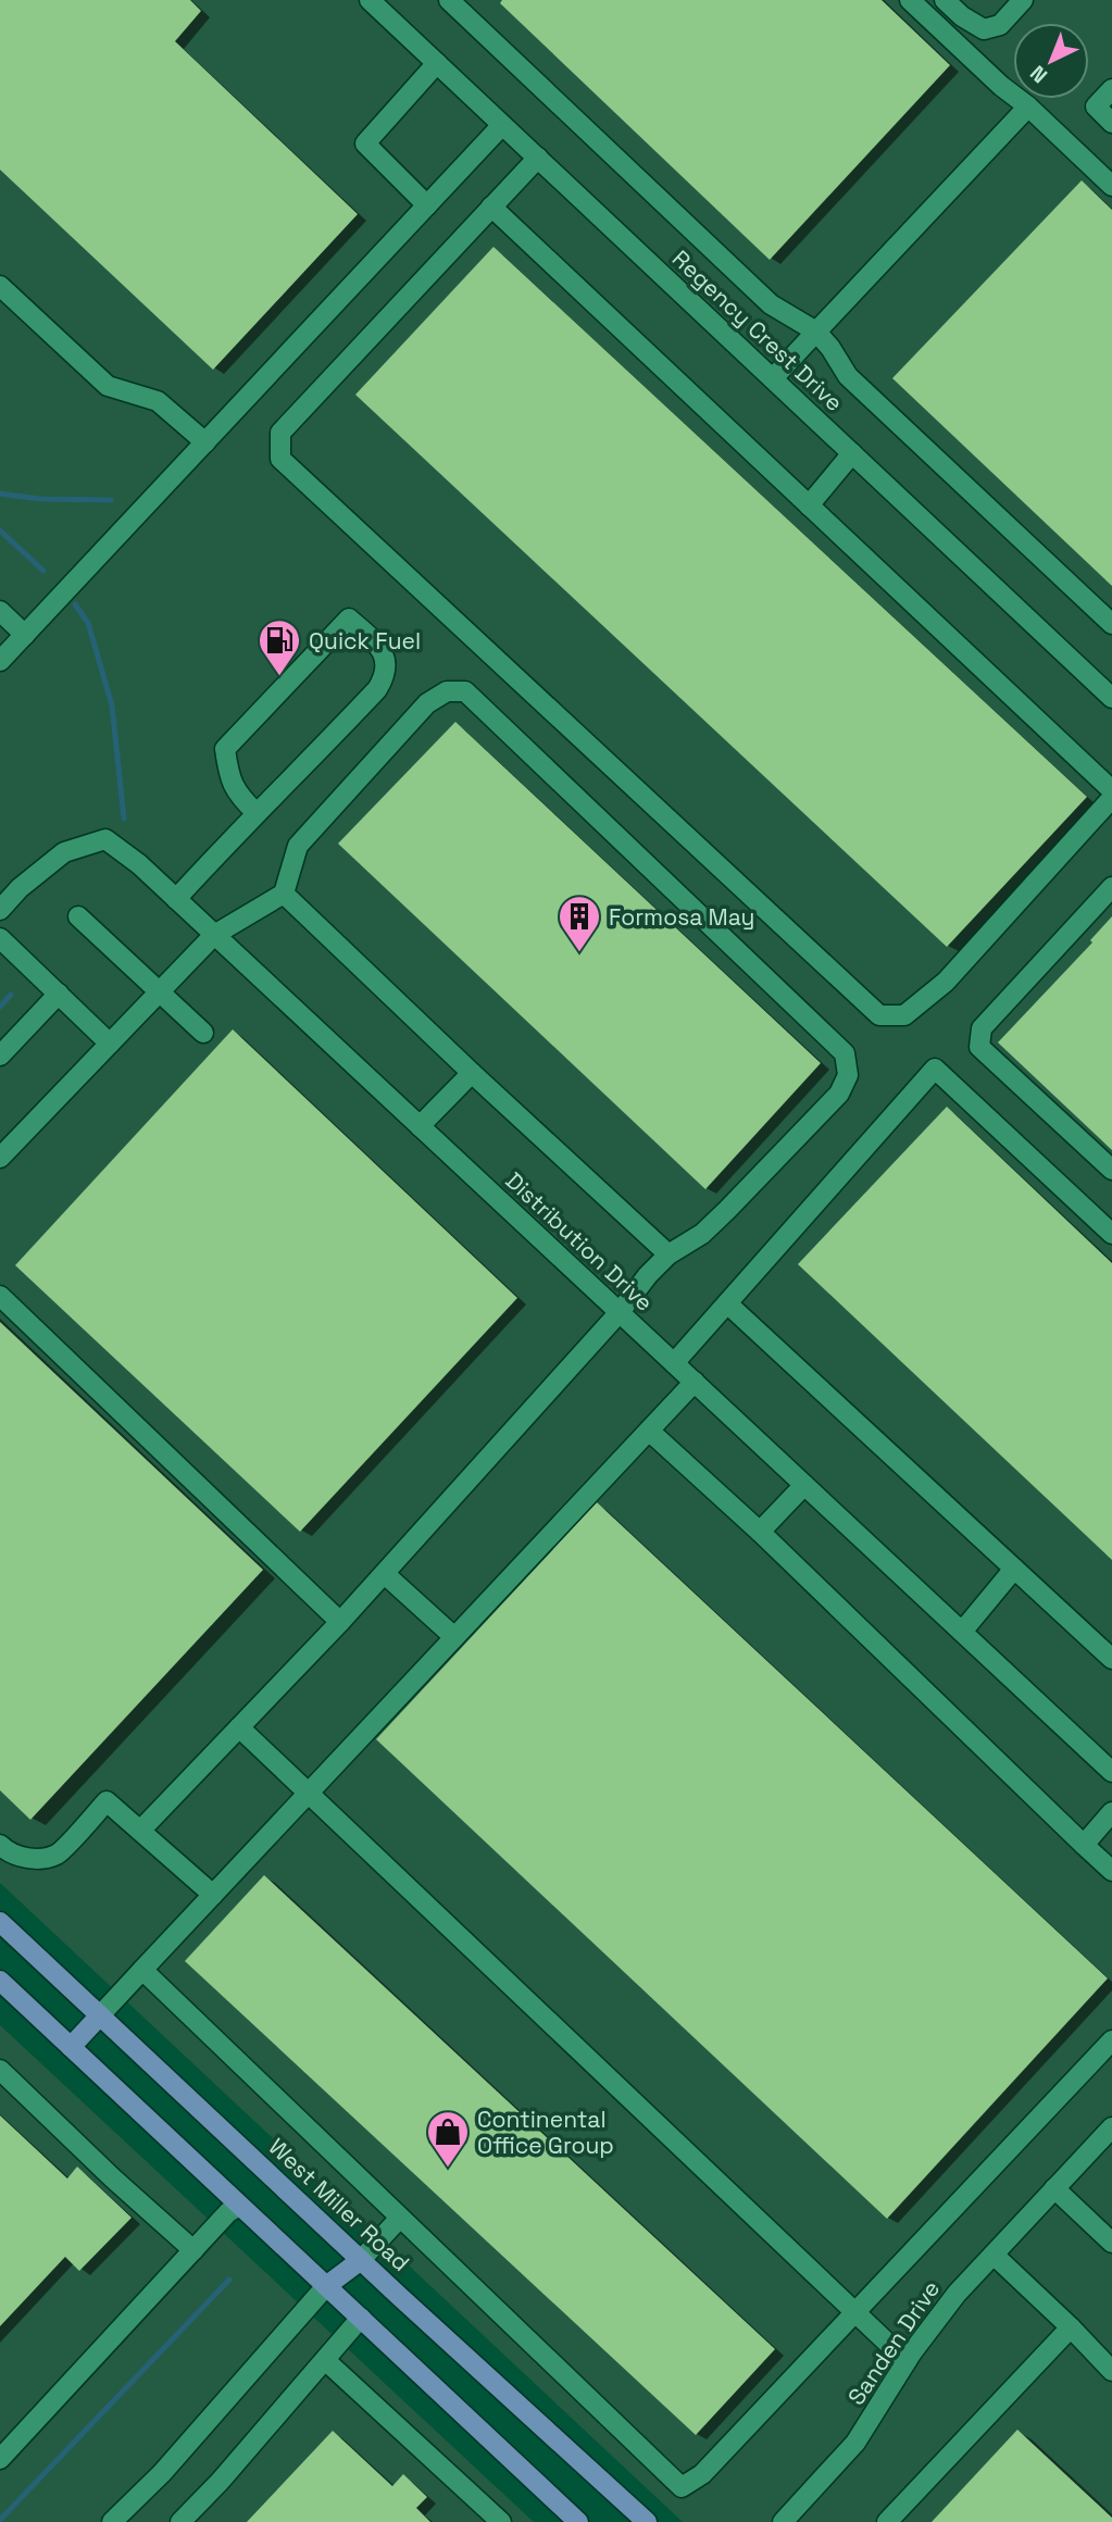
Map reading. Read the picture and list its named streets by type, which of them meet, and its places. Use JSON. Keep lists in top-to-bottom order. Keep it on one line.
{"streets":{"main road":["West Miller Road"],"street":["Regency Crest Drive","Distribution Drive","Sanden Drive"]},"places":{"fuel station":["Quick Fuel"],"building":["Formosa May"],"shop":["Continental Office Group"]},"north":"bottom left"}
